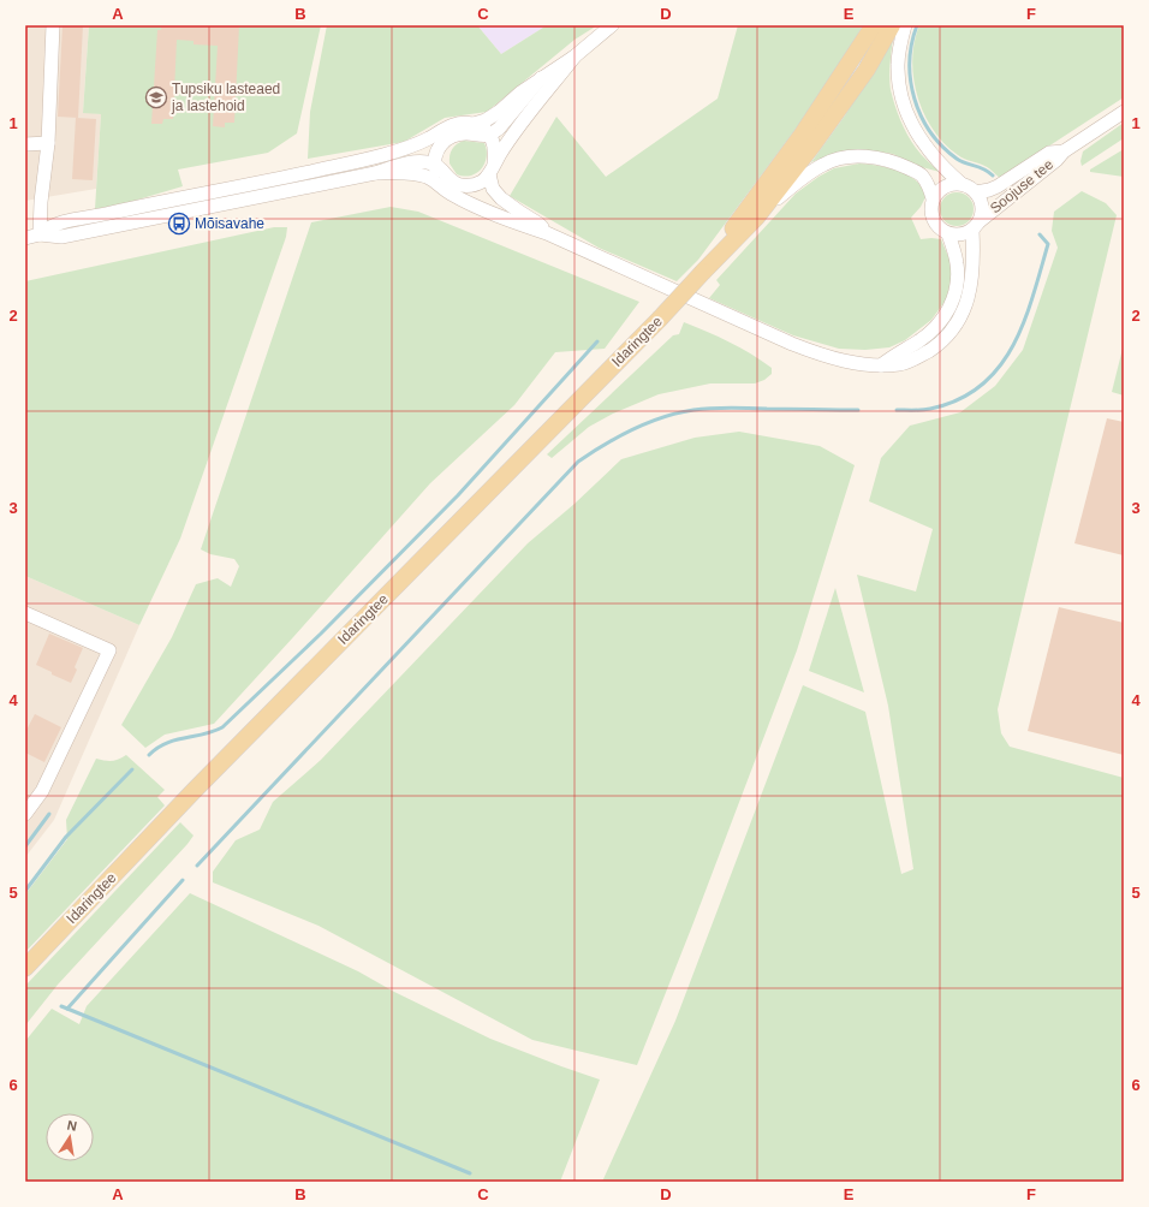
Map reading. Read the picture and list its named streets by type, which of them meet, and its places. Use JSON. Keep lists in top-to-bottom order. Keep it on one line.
{"streets":{"main road":["Idaringtee"],"street":["Soojuse tee"]},"places":{"school or university":["Tupsiku lasteaed ja lastehoid"],"bus stop":["Mõisavahe"]},"north":"top","grid":{"columns":["A","B","C","D","E","F"],"rows":["1","2","3","4","5","6"]}}
